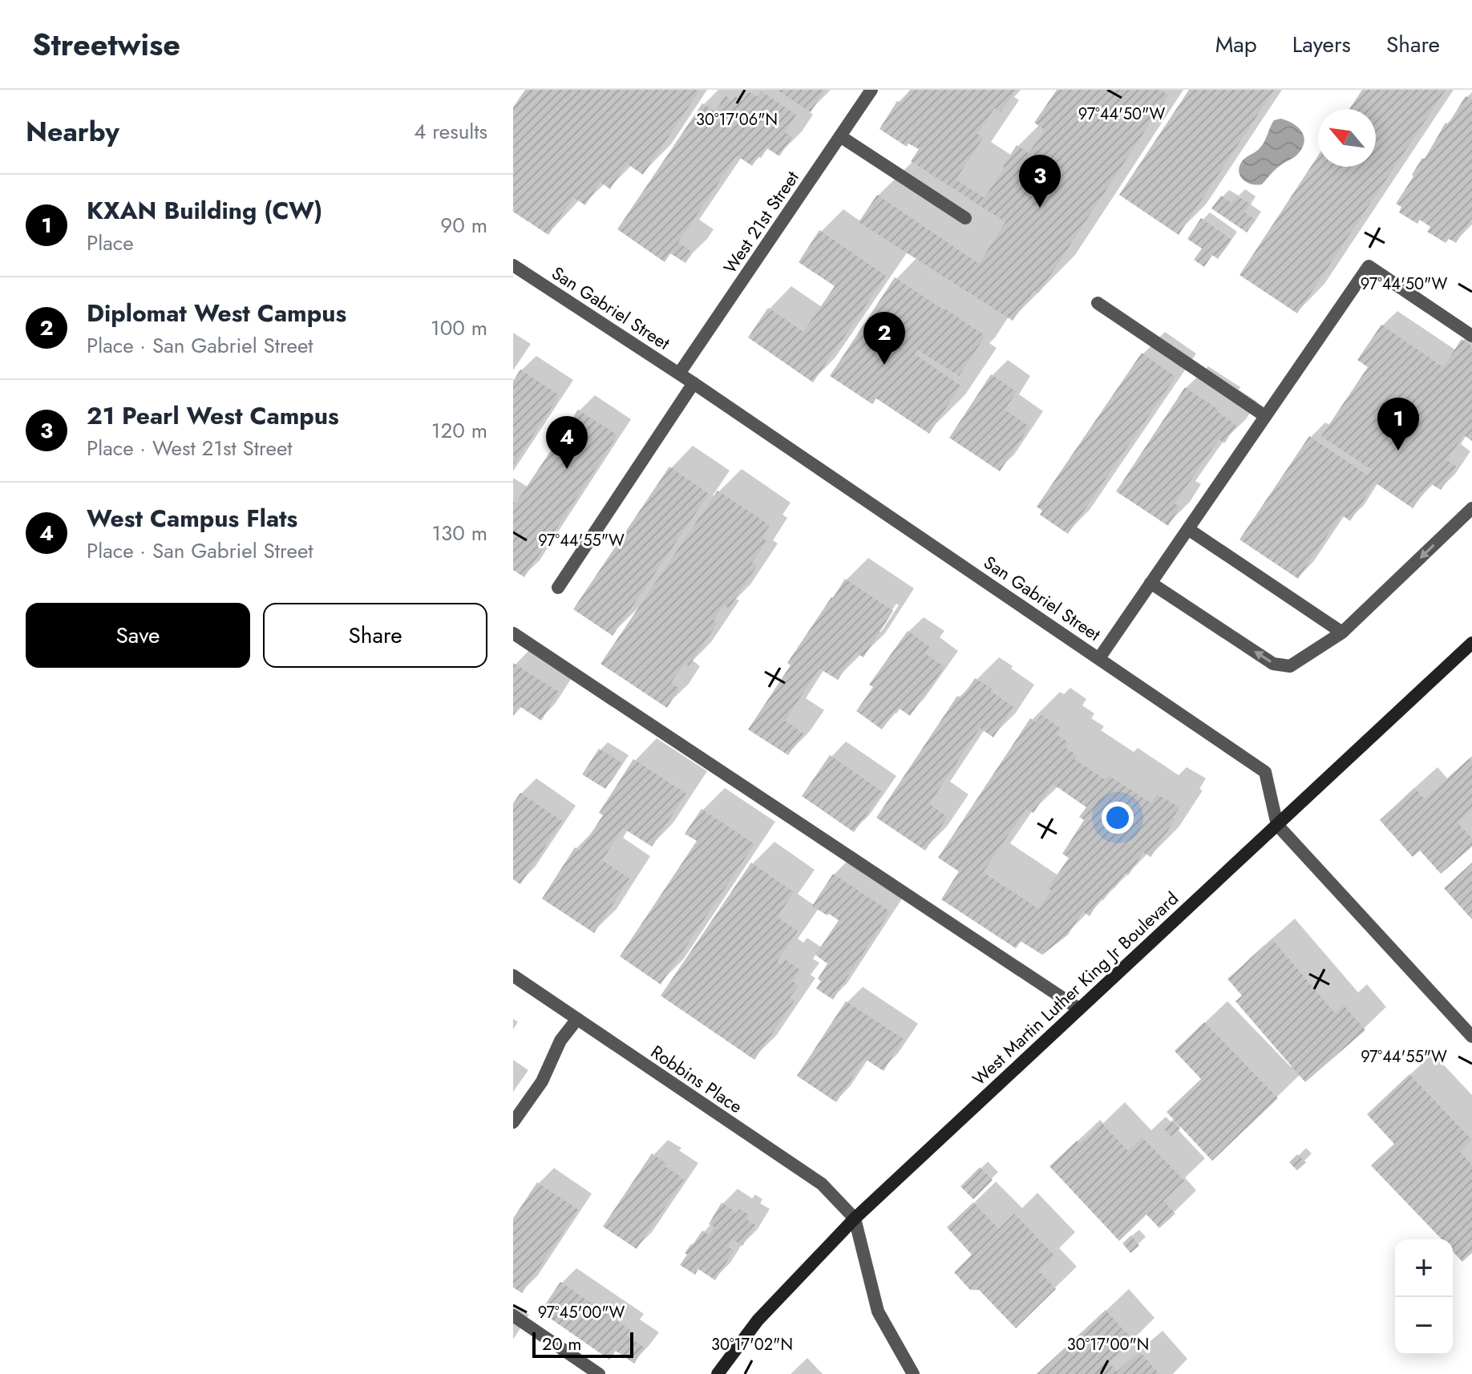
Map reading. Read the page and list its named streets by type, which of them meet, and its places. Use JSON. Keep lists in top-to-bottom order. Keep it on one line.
{"streets":{"main road":["West Martin Luther King Jr Boulevard"],"street":["West 21st Street","San Gabriel Street","Robbins Place"]},"crossings":[["West 21st Street","San Gabriel Street"],["San Gabriel Street","West Martin Luther King Jr Boulevard"],["West Martin Luther King Jr Boulevard","Robbins Place"]],"scale_bar":"20 m","north":"top left","page":{"header":"Streetwise","nav":["Map","Layers","Share"],"heading":["Nearby","4 results"],"pins":["3","2","1","4"],"list":[{"mark":"1","name":"KXAN Building (CW)","note":"Place","value":"90 m"},{"mark":"2","name":"Diplomat West Campus","note":"Place · San Gabriel Street","value":"100 m"},{"mark":"3","name":"21 Pearl West Campus","note":"Place · West 21st Street","value":"120 m"},{"mark":"4","name":"West Campus Flats","note":"Place · San Gabriel Street","value":"130 m"}],"buttons":["Save","Share"],"map_buttons":["+","−"],"scale":"20 m"},"coordinates":["97°44'50\"W","30°17'06\"N","97°44'55\"W","97°45'00\"W","30°17'02\"N","30°17'00\"N"]}
